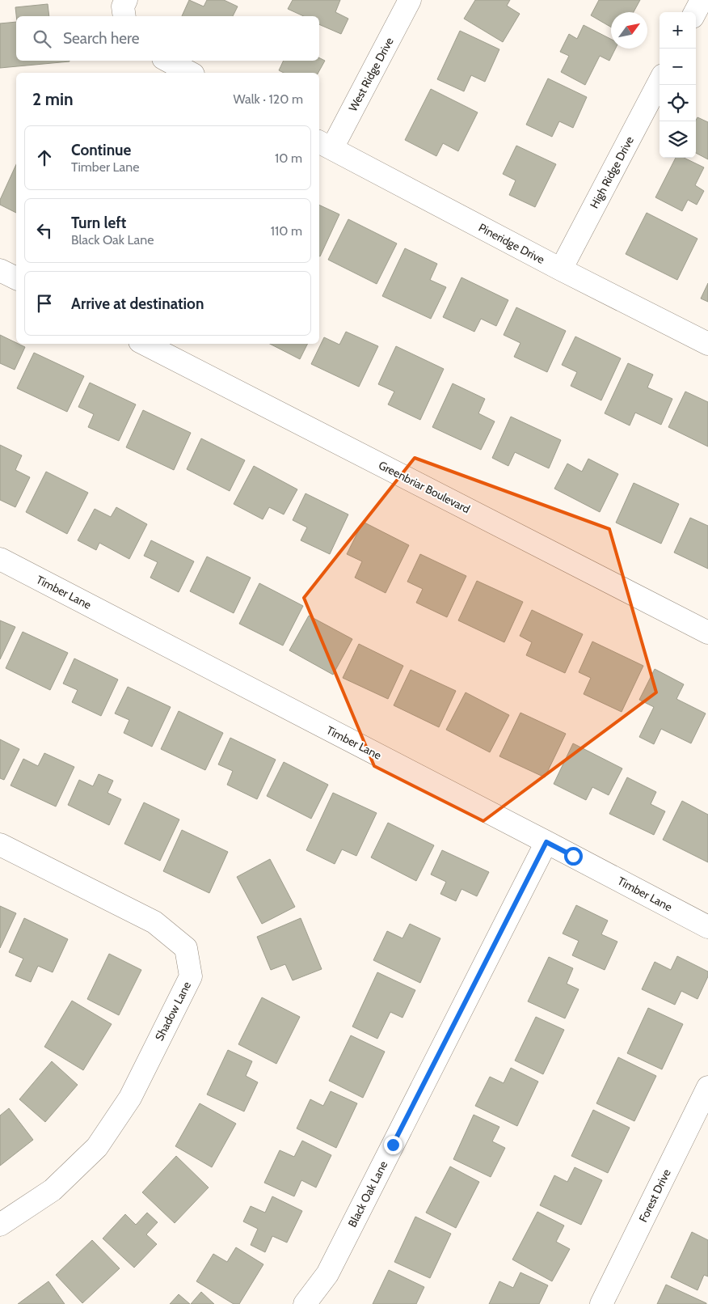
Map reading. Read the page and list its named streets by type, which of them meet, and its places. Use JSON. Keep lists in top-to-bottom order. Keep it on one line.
{"streets":{"street":["West Ridge Drive","High Ridge Drive","Pineridge Drive","Greenbriar Boulevard","Timber Lane","Shadow Lane","Black Oak Lane","Forest Drive"]},"crossings":[["West Ridge Drive","Pineridge Drive"],["High Ridge Drive","Pineridge Drive"],["Timber Lane","Black Oak Lane"]],"north":"top right","page":{"map_buttons":["+","−"],"search":"Search here","heading":["2 min","Walk · 120 m"],"list":[["Continue","Timber Lane","10 m"],["Turn left","Black Oak Lane","110 m"],"Arrive at destination"]}}
